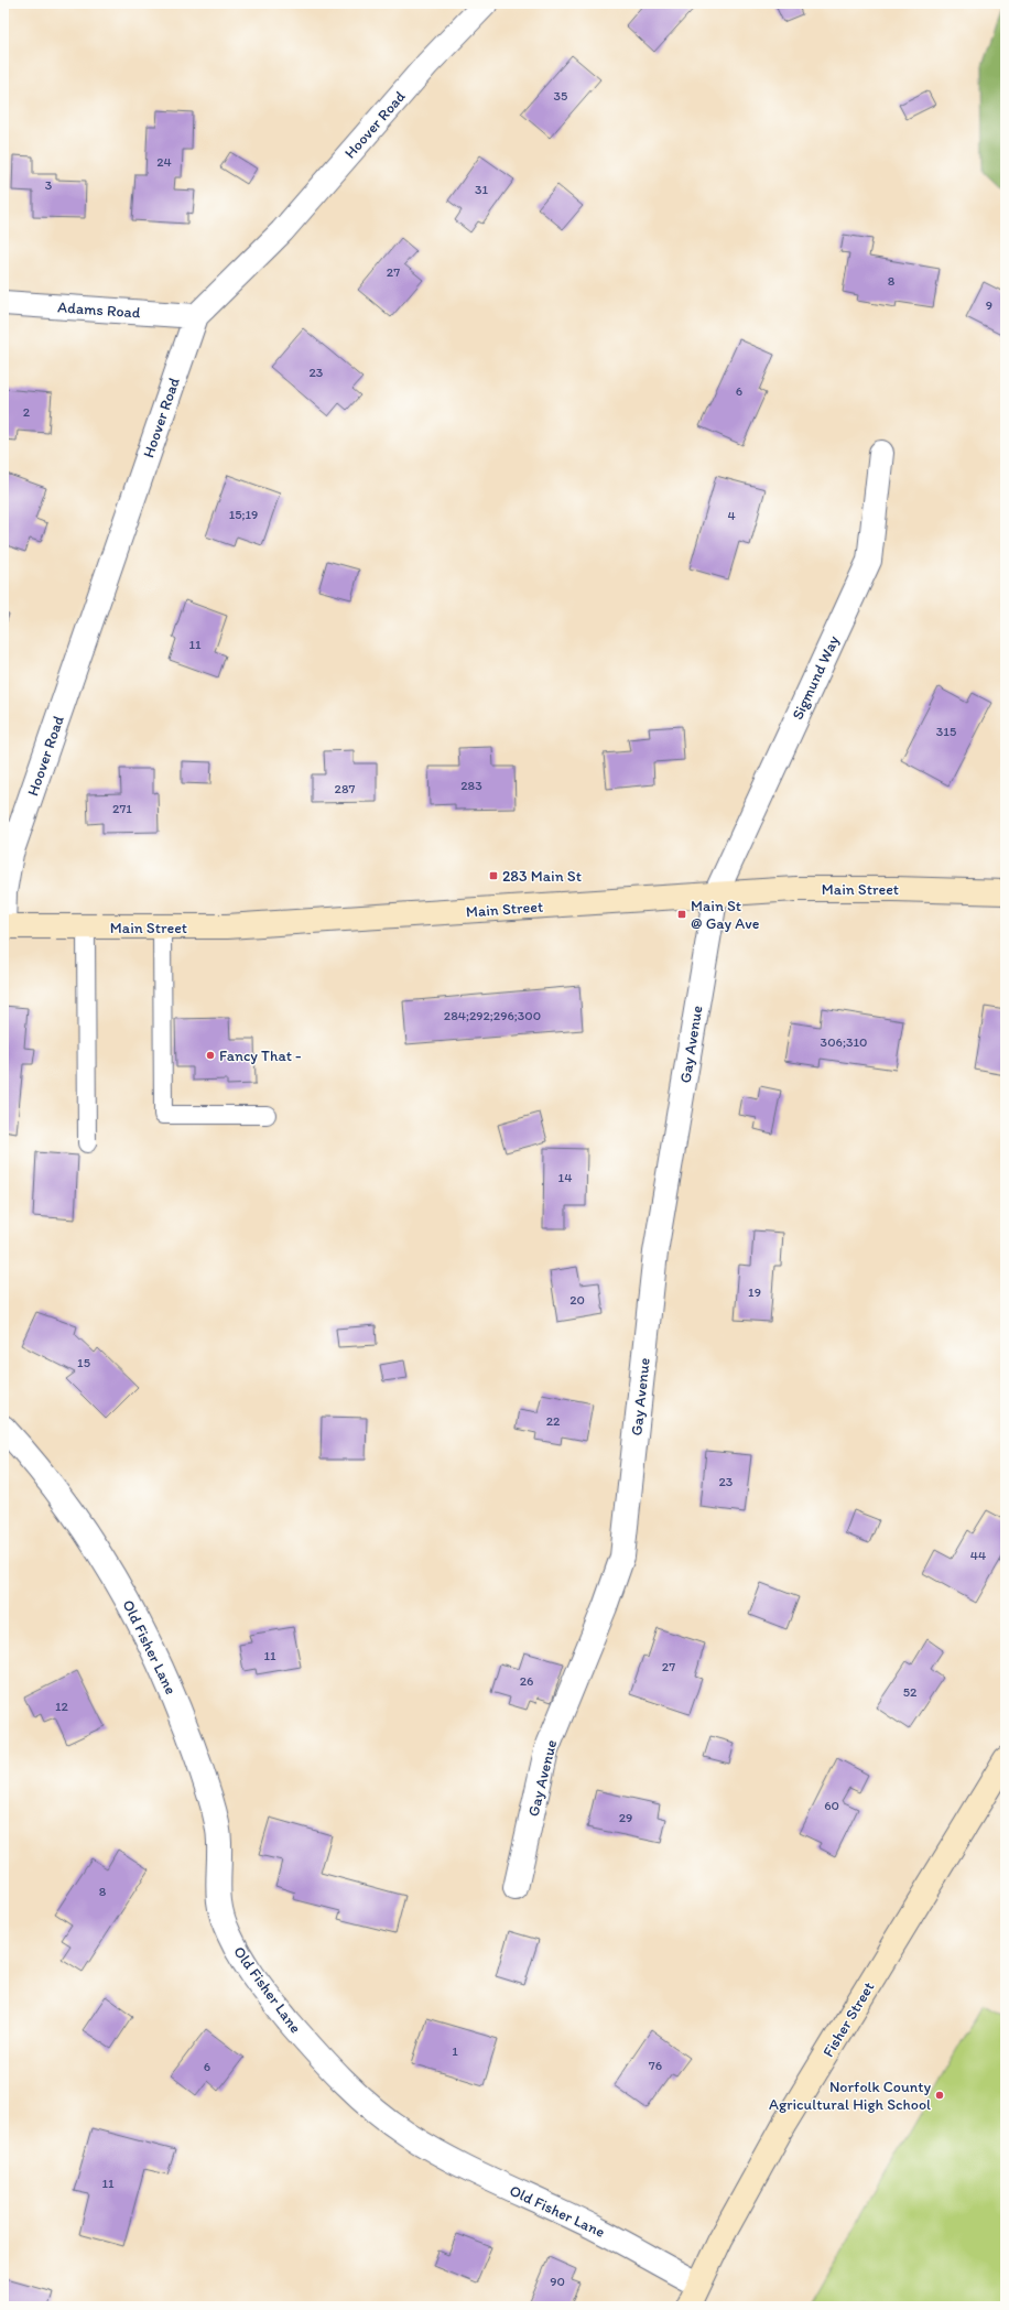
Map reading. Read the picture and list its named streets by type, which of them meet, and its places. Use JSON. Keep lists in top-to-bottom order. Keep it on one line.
{"streets":{"main road":["Main Street","Fisher Street"],"street":["Hoover Road","Adams Road","Sigmund Way","Gay Avenue","Old Fisher Lane"]},"crossings":[["Hoover Road","Adams Road"],["Hoover Road","Main Street"],["Sigmund Way","Main Street"],["Sigmund Way","Gay Avenue"],["Main Street","Gay Avenue"],["Old Fisher Lane","Fisher Street"]],"places":{"transit":["283 Main St","Main St @ Gay Ave"],"other":["Fancy That -","Norfolk County Agricultural High School"]},"house_numbers":["35","24","3","31","27","8","9","23","6","2","15;19","4","11","315","283","287","271","284;292;296;300","306;310","14","19","20","15","22","23","44","11","27","26","52","12","60","29","8","1","76","6","11","90"]}
